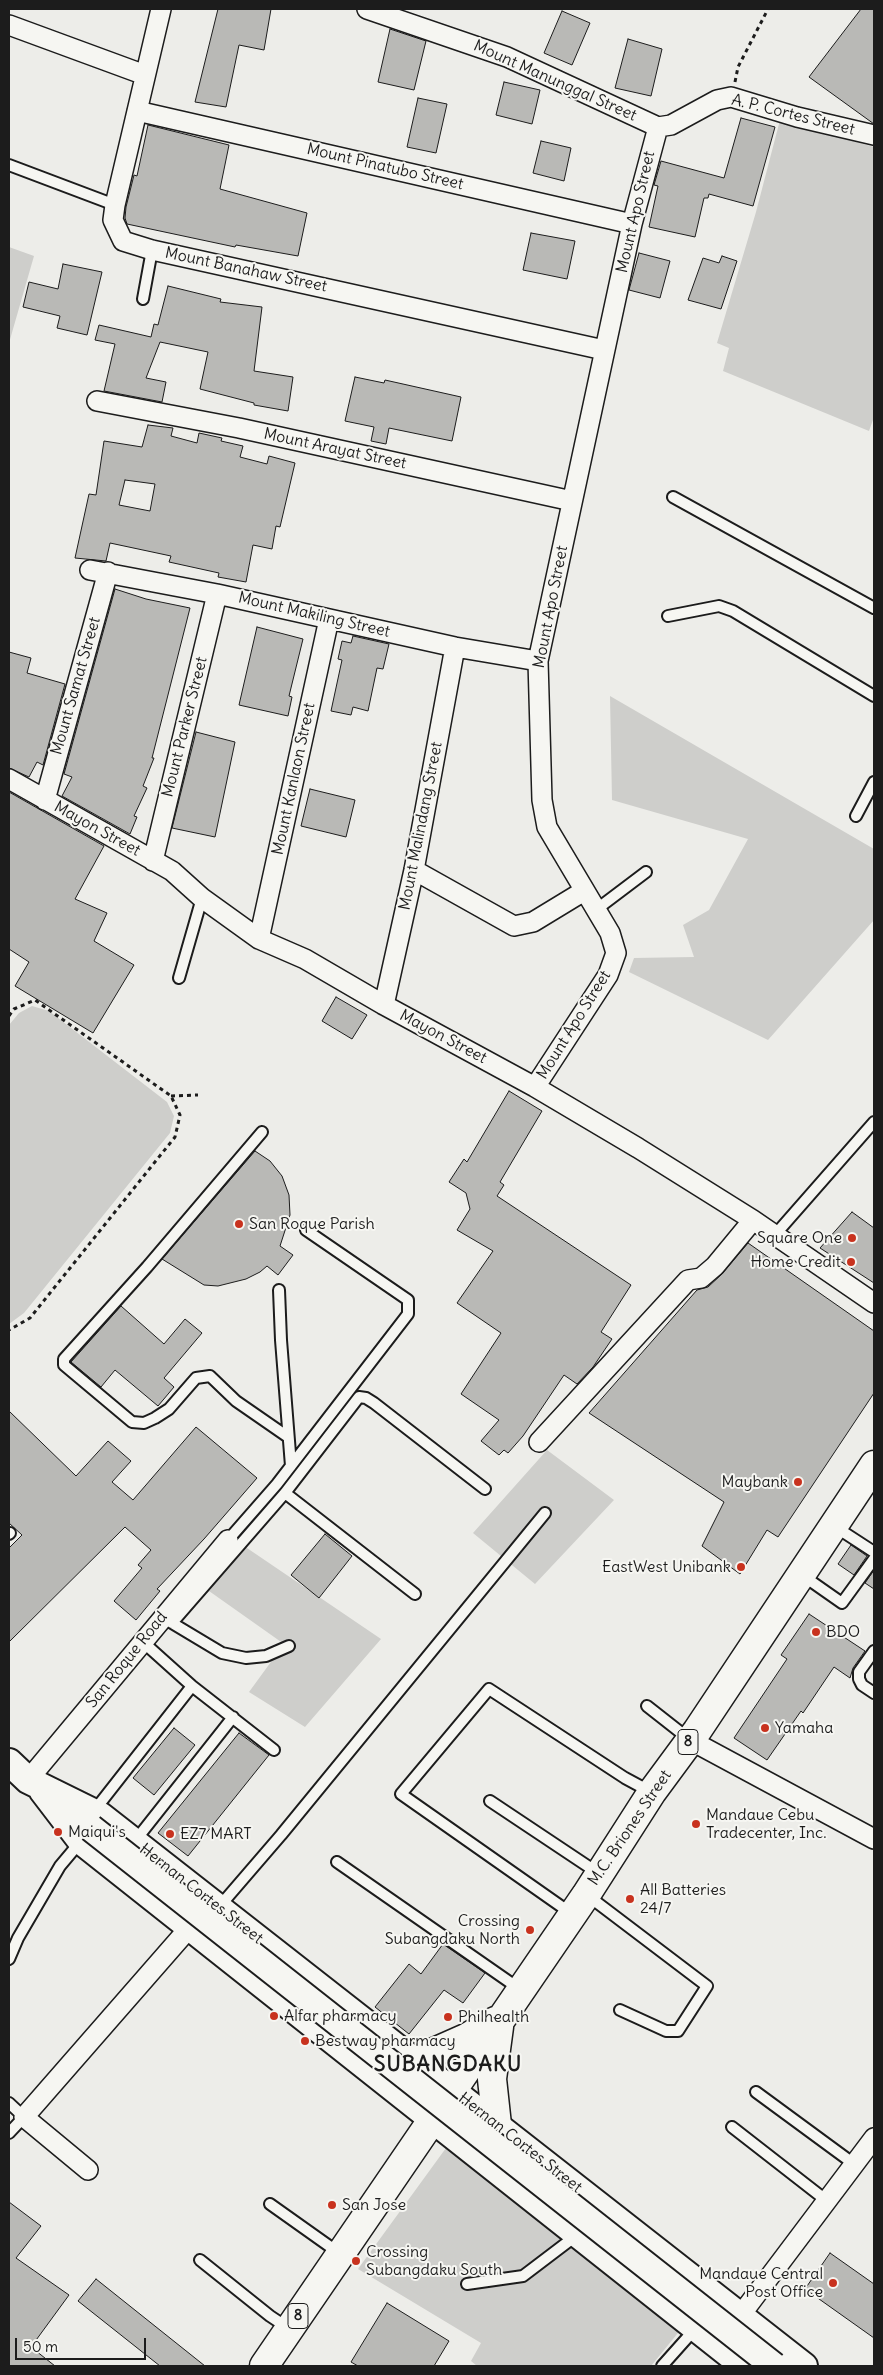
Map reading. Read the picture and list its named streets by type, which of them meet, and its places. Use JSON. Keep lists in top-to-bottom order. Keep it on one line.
{"streets":{"main road":["8","M.C. Briones Street","Hernan Cortes Street"],"street":["Mount Manunggal Street","A. P. Cortes Street","Mount Pinatubo Street","Mount Apo Street","Mount Banahaw Street","Mount Arayat Street","Mount Makiling Street","Mount Samat Street","Mount Parker Street","Mount Kanlaon Street","Mount Malindang Street","Mayon Street","San Roque Road"]},"crossings":[["Mount Manunggal Street","A. P. Cortes Street"],["Mount Manunggal Street","Mount Apo Street"],["A. P. Cortes Street","Mount Apo Street"],["Mount Pinatubo Street","Mount Apo Street"],["Mount Pinatubo Street","Mount Banahaw Street"],["Mount Apo Street","Mount Banahaw Street"],["Mount Apo Street","Mount Arayat Street"],["Mount Apo Street","Mount Makiling Street"],["Mount Apo Street","Mayon Street"],["Mount Makiling Street","Mount Samat Street"],["Mount Makiling Street","Mount Parker Street"],["Mount Makiling Street","Mount Kanlaon Street"],["Mount Makiling Street","Mount Malindang Street"],["Mount Samat Street","Mayon Street"],["Mount Parker Street","Mayon Street"],["Mount Kanlaon Street","Mayon Street"],["Mount Malindang Street","Mayon Street"],["San Roque Road","Hernan Cortes Street"],["8","M.C. Briones Street"],["8","Hernan Cortes Street"],["M.C. Briones Street","Hernan Cortes Street"]],"districts":["SUBANGDAKU"],"places":["San Roque Parish","Square One","Home Credit","Maybank","EastWest Unibank","BDO","Yamaha","Mandaue Cebu Tradecenter, Inc.","Maiqui's","EZ7 MART","All Batteries 24/7","Crossing Subangdaku North","Alfar pharmacy","Philhealth","Bestway pharmacy","San Jose","Crossing Subangdaku South","Mandaue Central Post Office"],"scale_bar":"50 m"}
